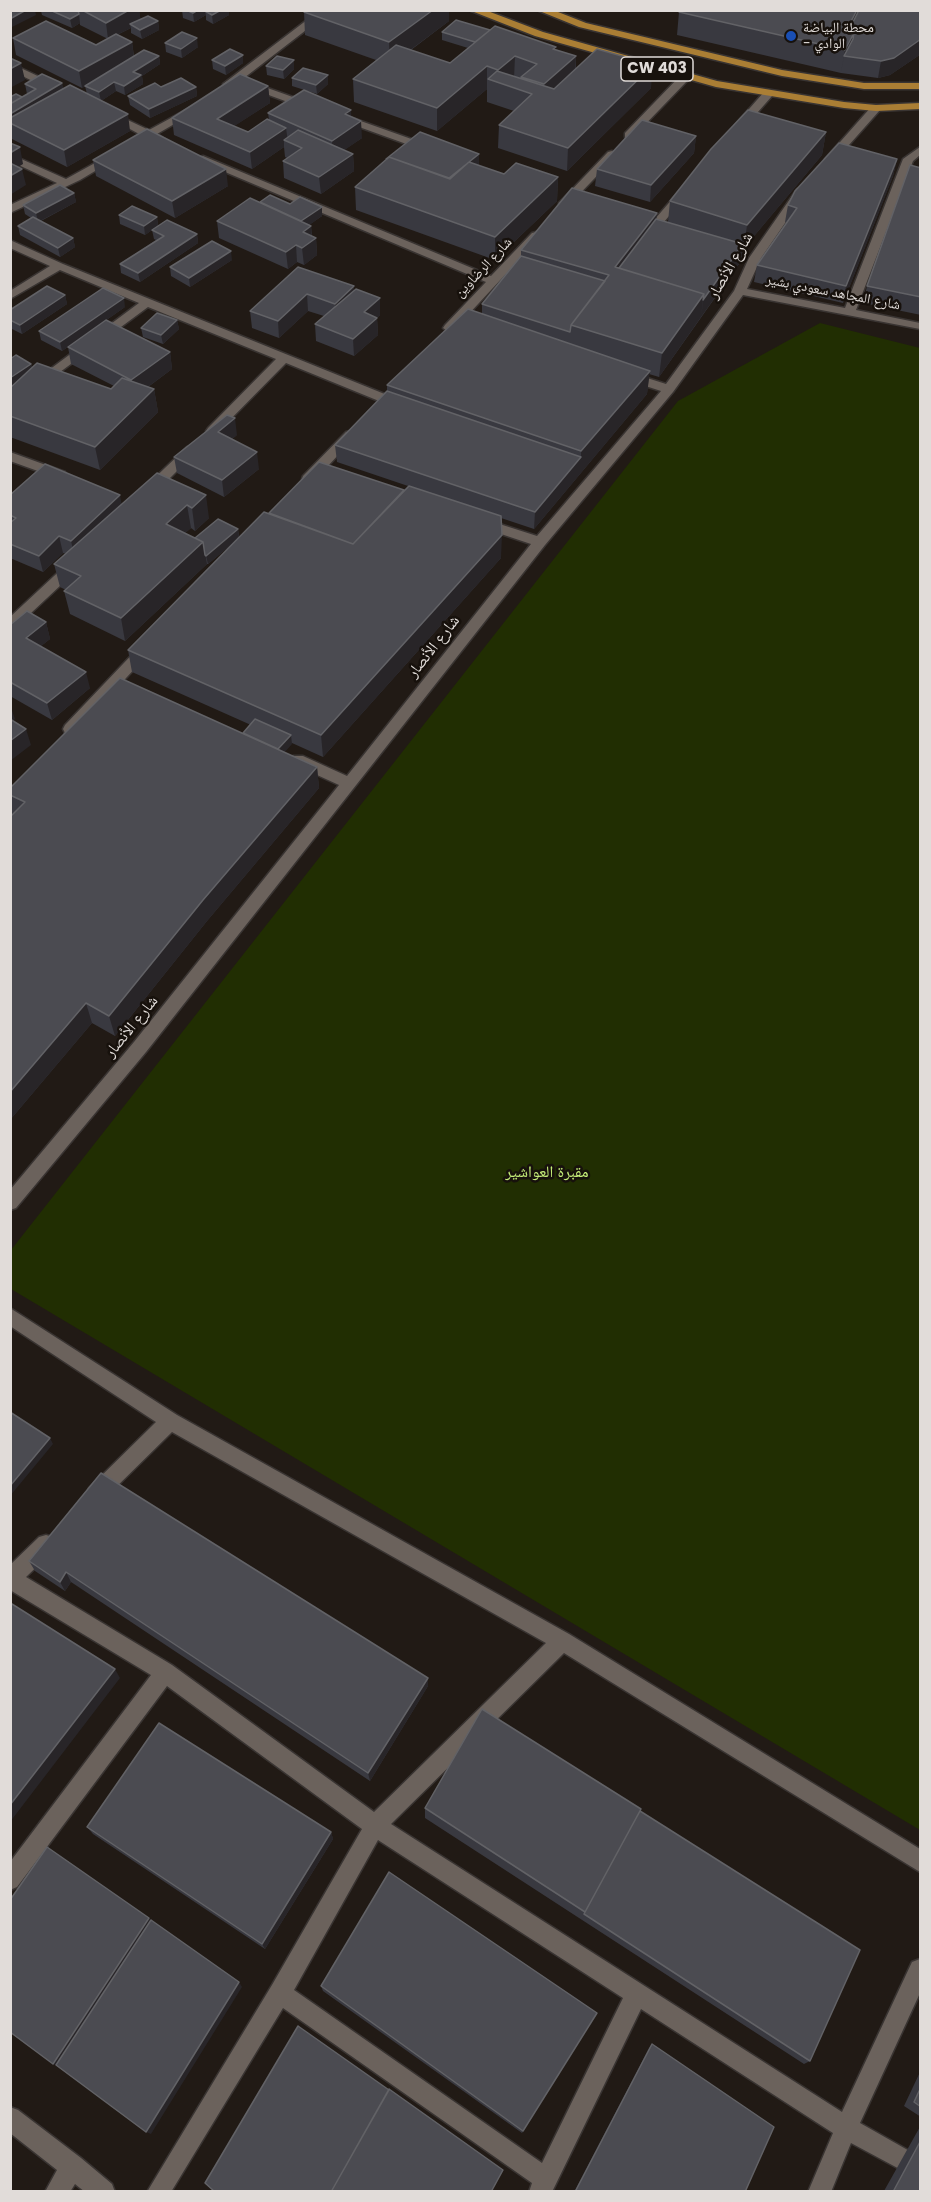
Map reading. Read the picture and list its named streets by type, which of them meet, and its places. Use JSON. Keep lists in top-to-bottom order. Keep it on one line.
{"streets":{"main road":["CW 403"],"street":["شارع الأنصار","شارع الرضاوين","شارع المجاهد سعودي بشير"]},"crossings":[["CW 403","شارع الأنصار"],["CW 403","شارع الرضاوين"],["شارع الأنصار","شارع المجاهد سعودي بشير"]],"parks":["مقبرة العواشير"],"places":["محطة البياضة - الوادي"]}
